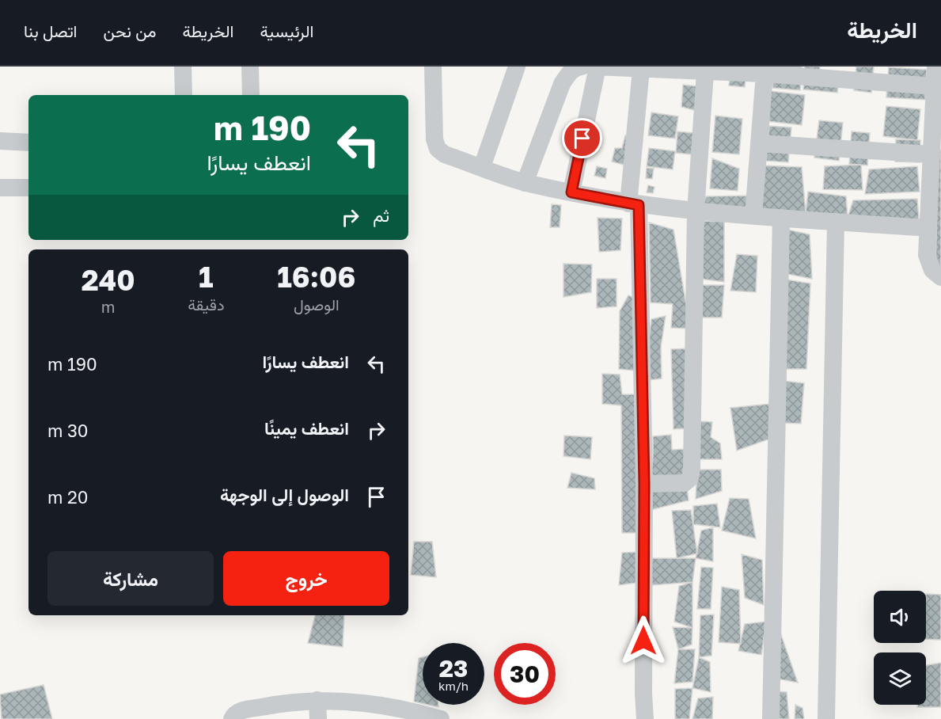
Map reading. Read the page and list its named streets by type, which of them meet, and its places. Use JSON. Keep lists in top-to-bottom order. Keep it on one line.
{"page":{"header":"الخريطة","nav":["الرئيسية","الخريطة","من نحن","اتصل بنا"],"turn":["190 m","انعطف يسارًا"],"then":"ثم","eta":["16:06","الوصول","1","دقيقة","240","m"],"list":[{"name":"انعطف يسارًا","value":"190 m"},{"name":"انعطف يمينًا","value":"30 m"},{"name":"الوصول إلى الوجهة","value":"20 m"}],"buttons":["خروج","مشاركة"],"speed":"23 km/h","limit":"30"}}
